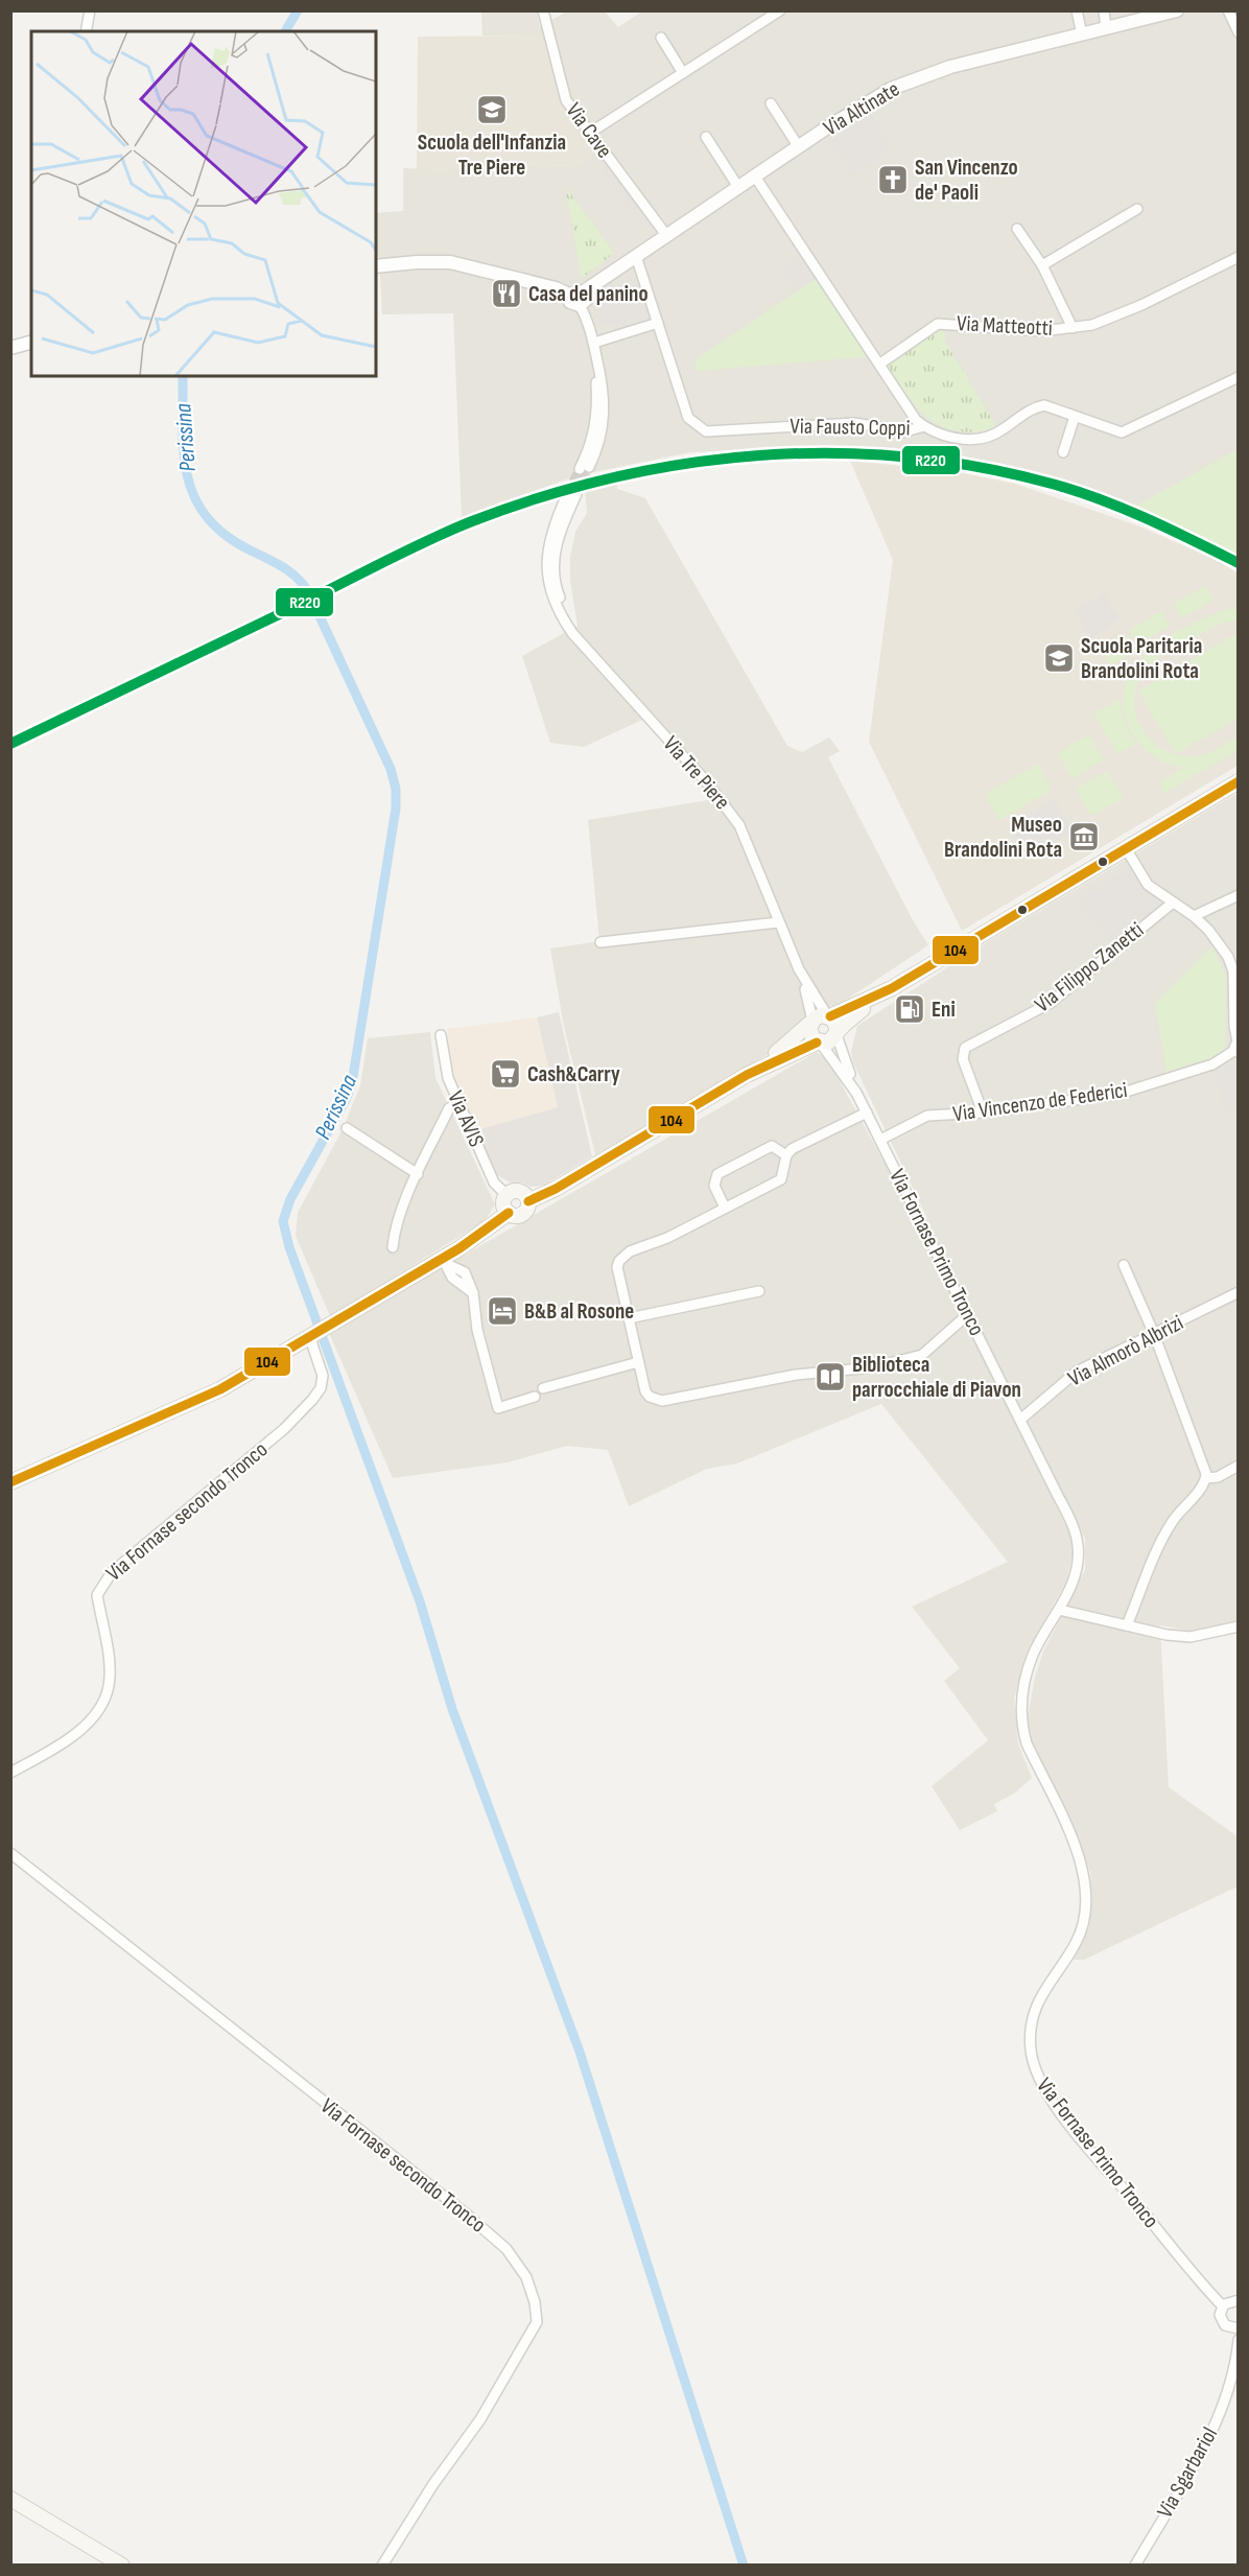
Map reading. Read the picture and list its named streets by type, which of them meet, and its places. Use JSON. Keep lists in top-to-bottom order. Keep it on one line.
{"streets":{"street":["Via Altinate","Via Cave","Via Matteotti","Via Fausto Coppi","Via Tre Piere","Via Filippo Zanetti","Via Vincenzo de Federici","Via AVIS","Via Fornase Primo Tronco","Via Almorò Albrizi","Via Fornase secondo Tronco","Via Sgarbariol"]},"crossings":[["Via Altinate","Via Cave"],["Via Altinate","Via Fausto Coppi"],["Via Matteotti","Via Fausto Coppi"],["Via Tre Piere","Via Fornase Primo Tronco"],["Via Filippo Zanetti","Via Vincenzo de Federici"],["Via Vincenzo de Federici","Via Fornase Primo Tronco"],["Via Fornase Primo Tronco","Via Almorò Albrizi"]],"water":["Perissina"],"places":{"school or university":["Scuola dell'Infanzia Tre Piere","Scuola Paritaria Brandolini Rota"],"church":["San Vincenzo de' Paoli"],"restaurant":["Casa del panino"],"museum":["Museo Brandolini Rota"],"fuel station":["Eni"],"supermarket":["Cash&Carry"],"hotel":["B&B al Rosone"],"library":["Biblioteca parrocchiale di Piavon"]},"lines":["transit line R220","transit line 104"]}
